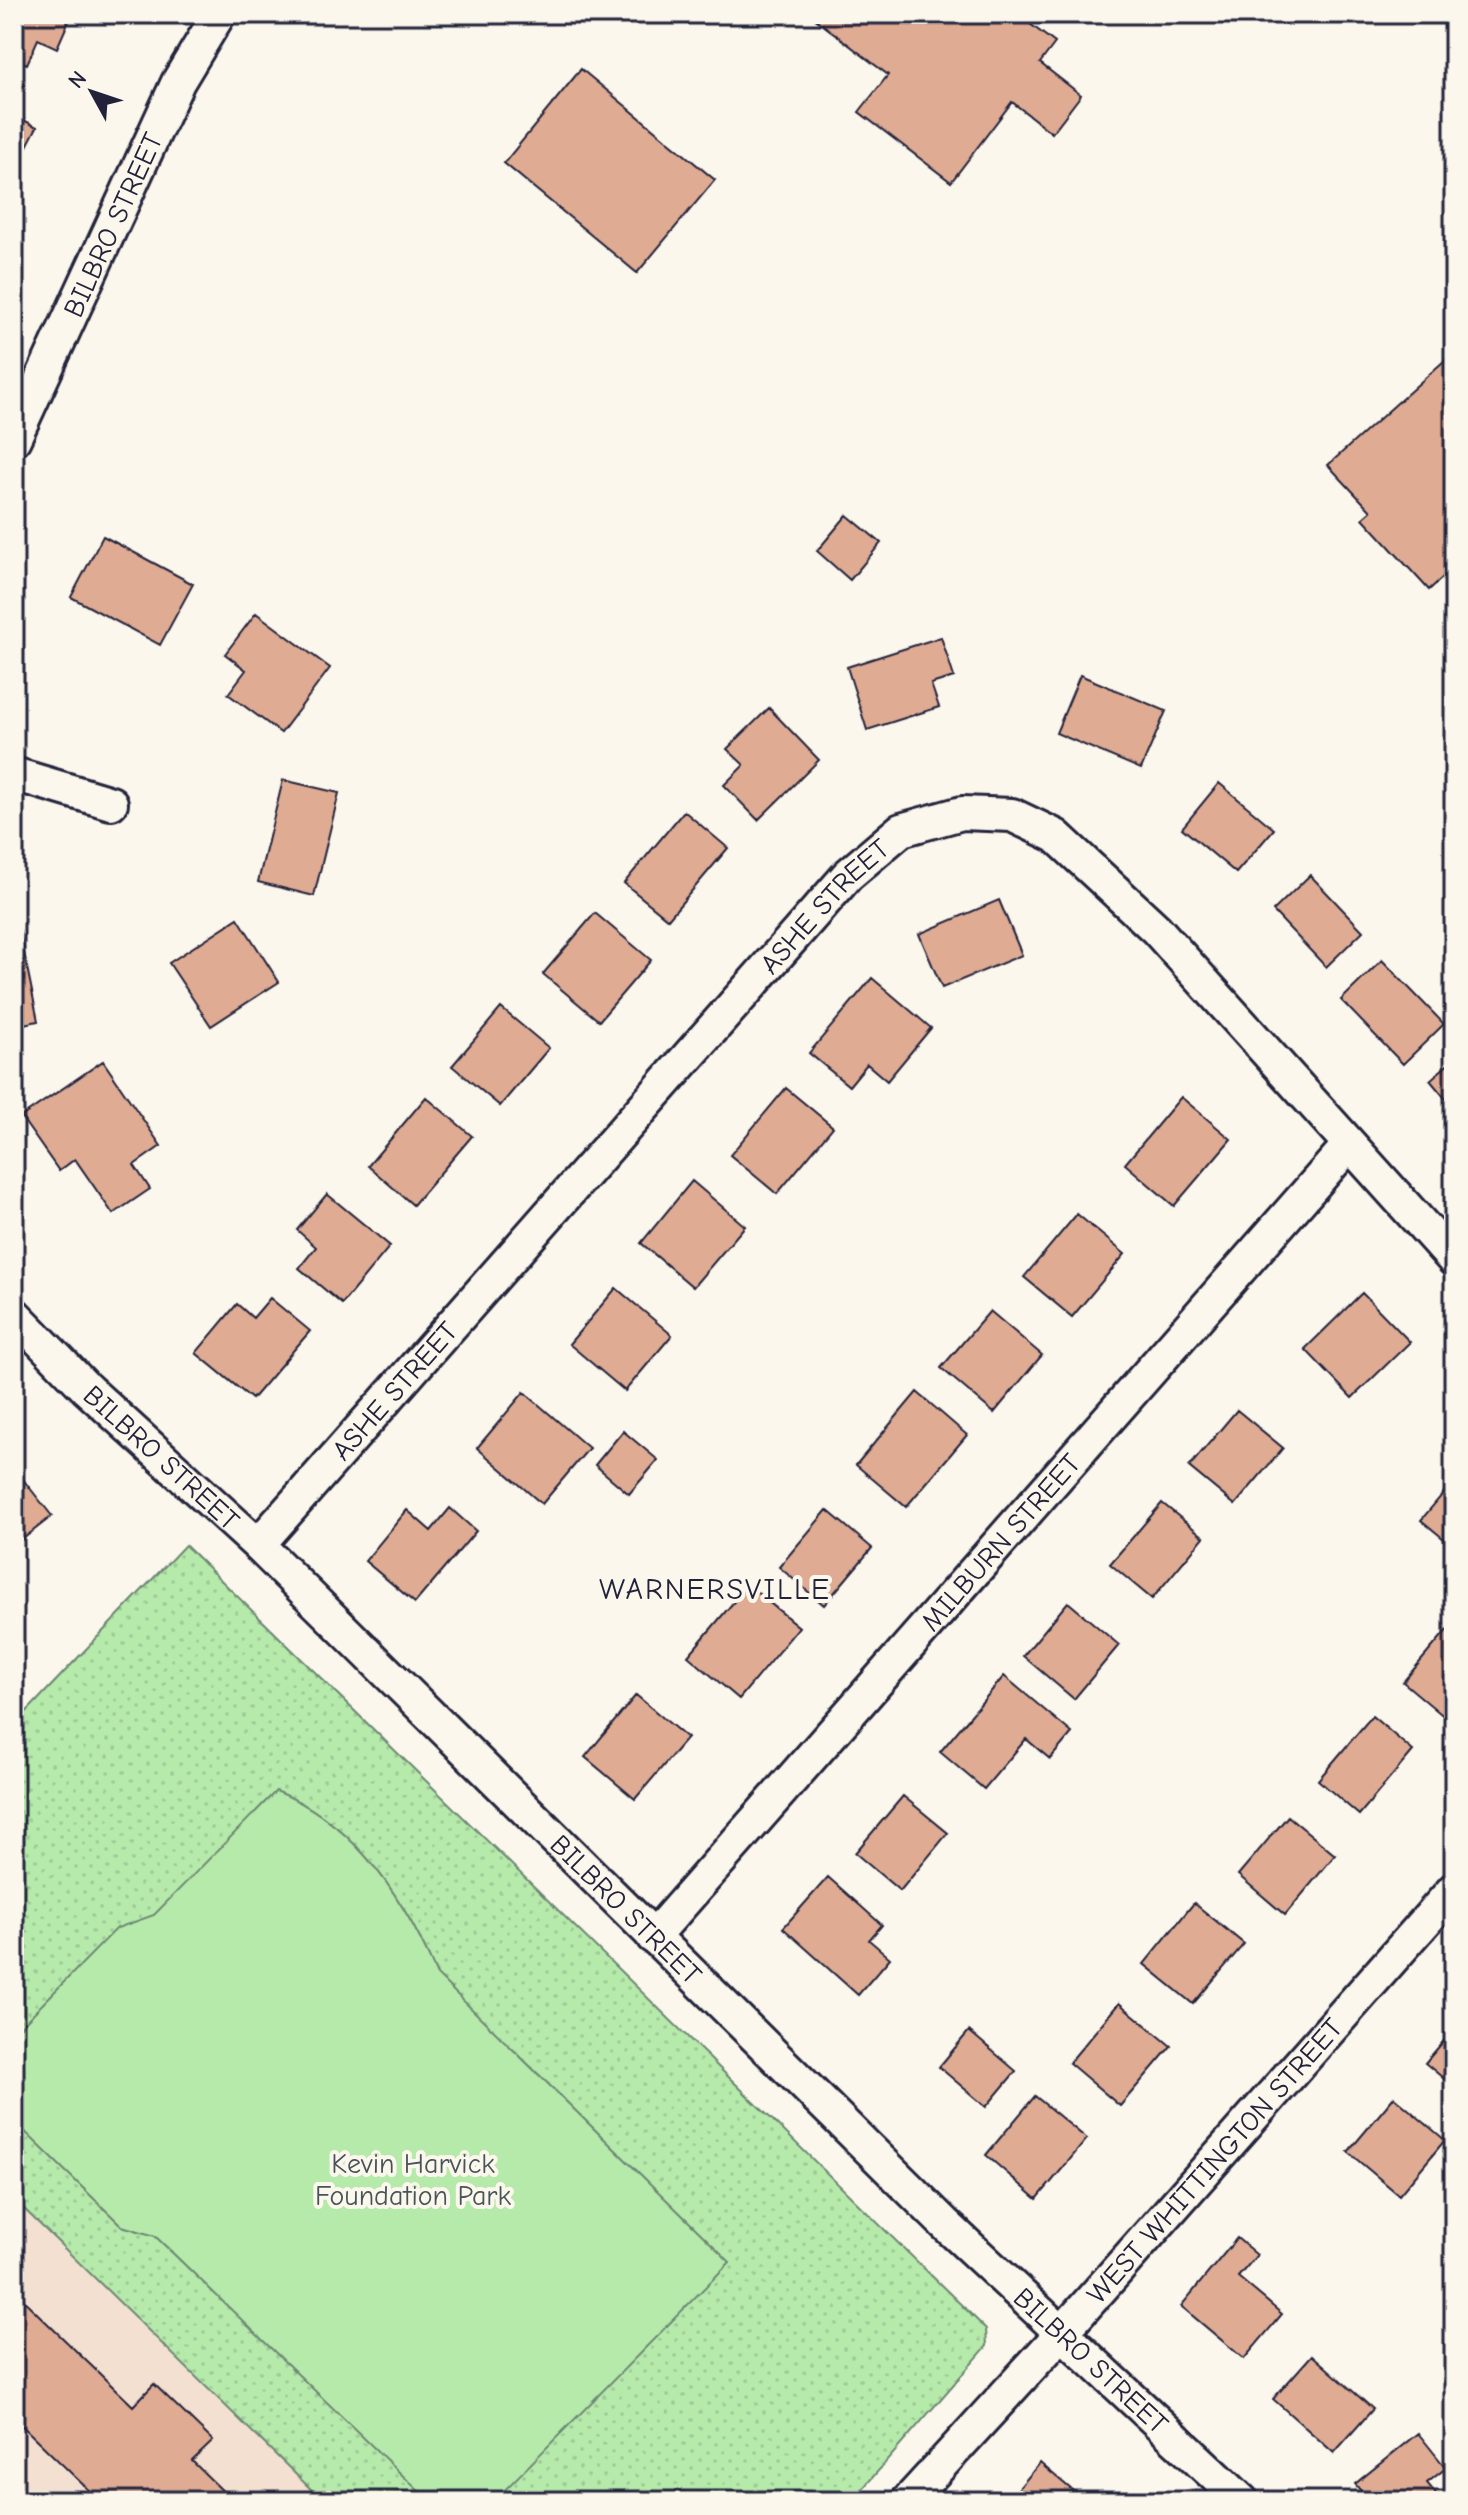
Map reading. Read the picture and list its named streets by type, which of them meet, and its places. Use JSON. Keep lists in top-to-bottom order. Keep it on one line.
{"streets":{"street":["BILBRO STREET","ASHE STREET","MILBURN STREET","WEST WHITTINGTON STREET"]},"crossings":[["BILBRO STREET","ASHE STREET"],["BILBRO STREET","MILBURN STREET"],["BILBRO STREET","WEST WHITTINGTON STREET"],["ASHE STREET","MILBURN STREET"]],"districts":["WARNERSVILLE"],"parks":["Kevin Harvick Foundation Park"],"north":"top left"}
